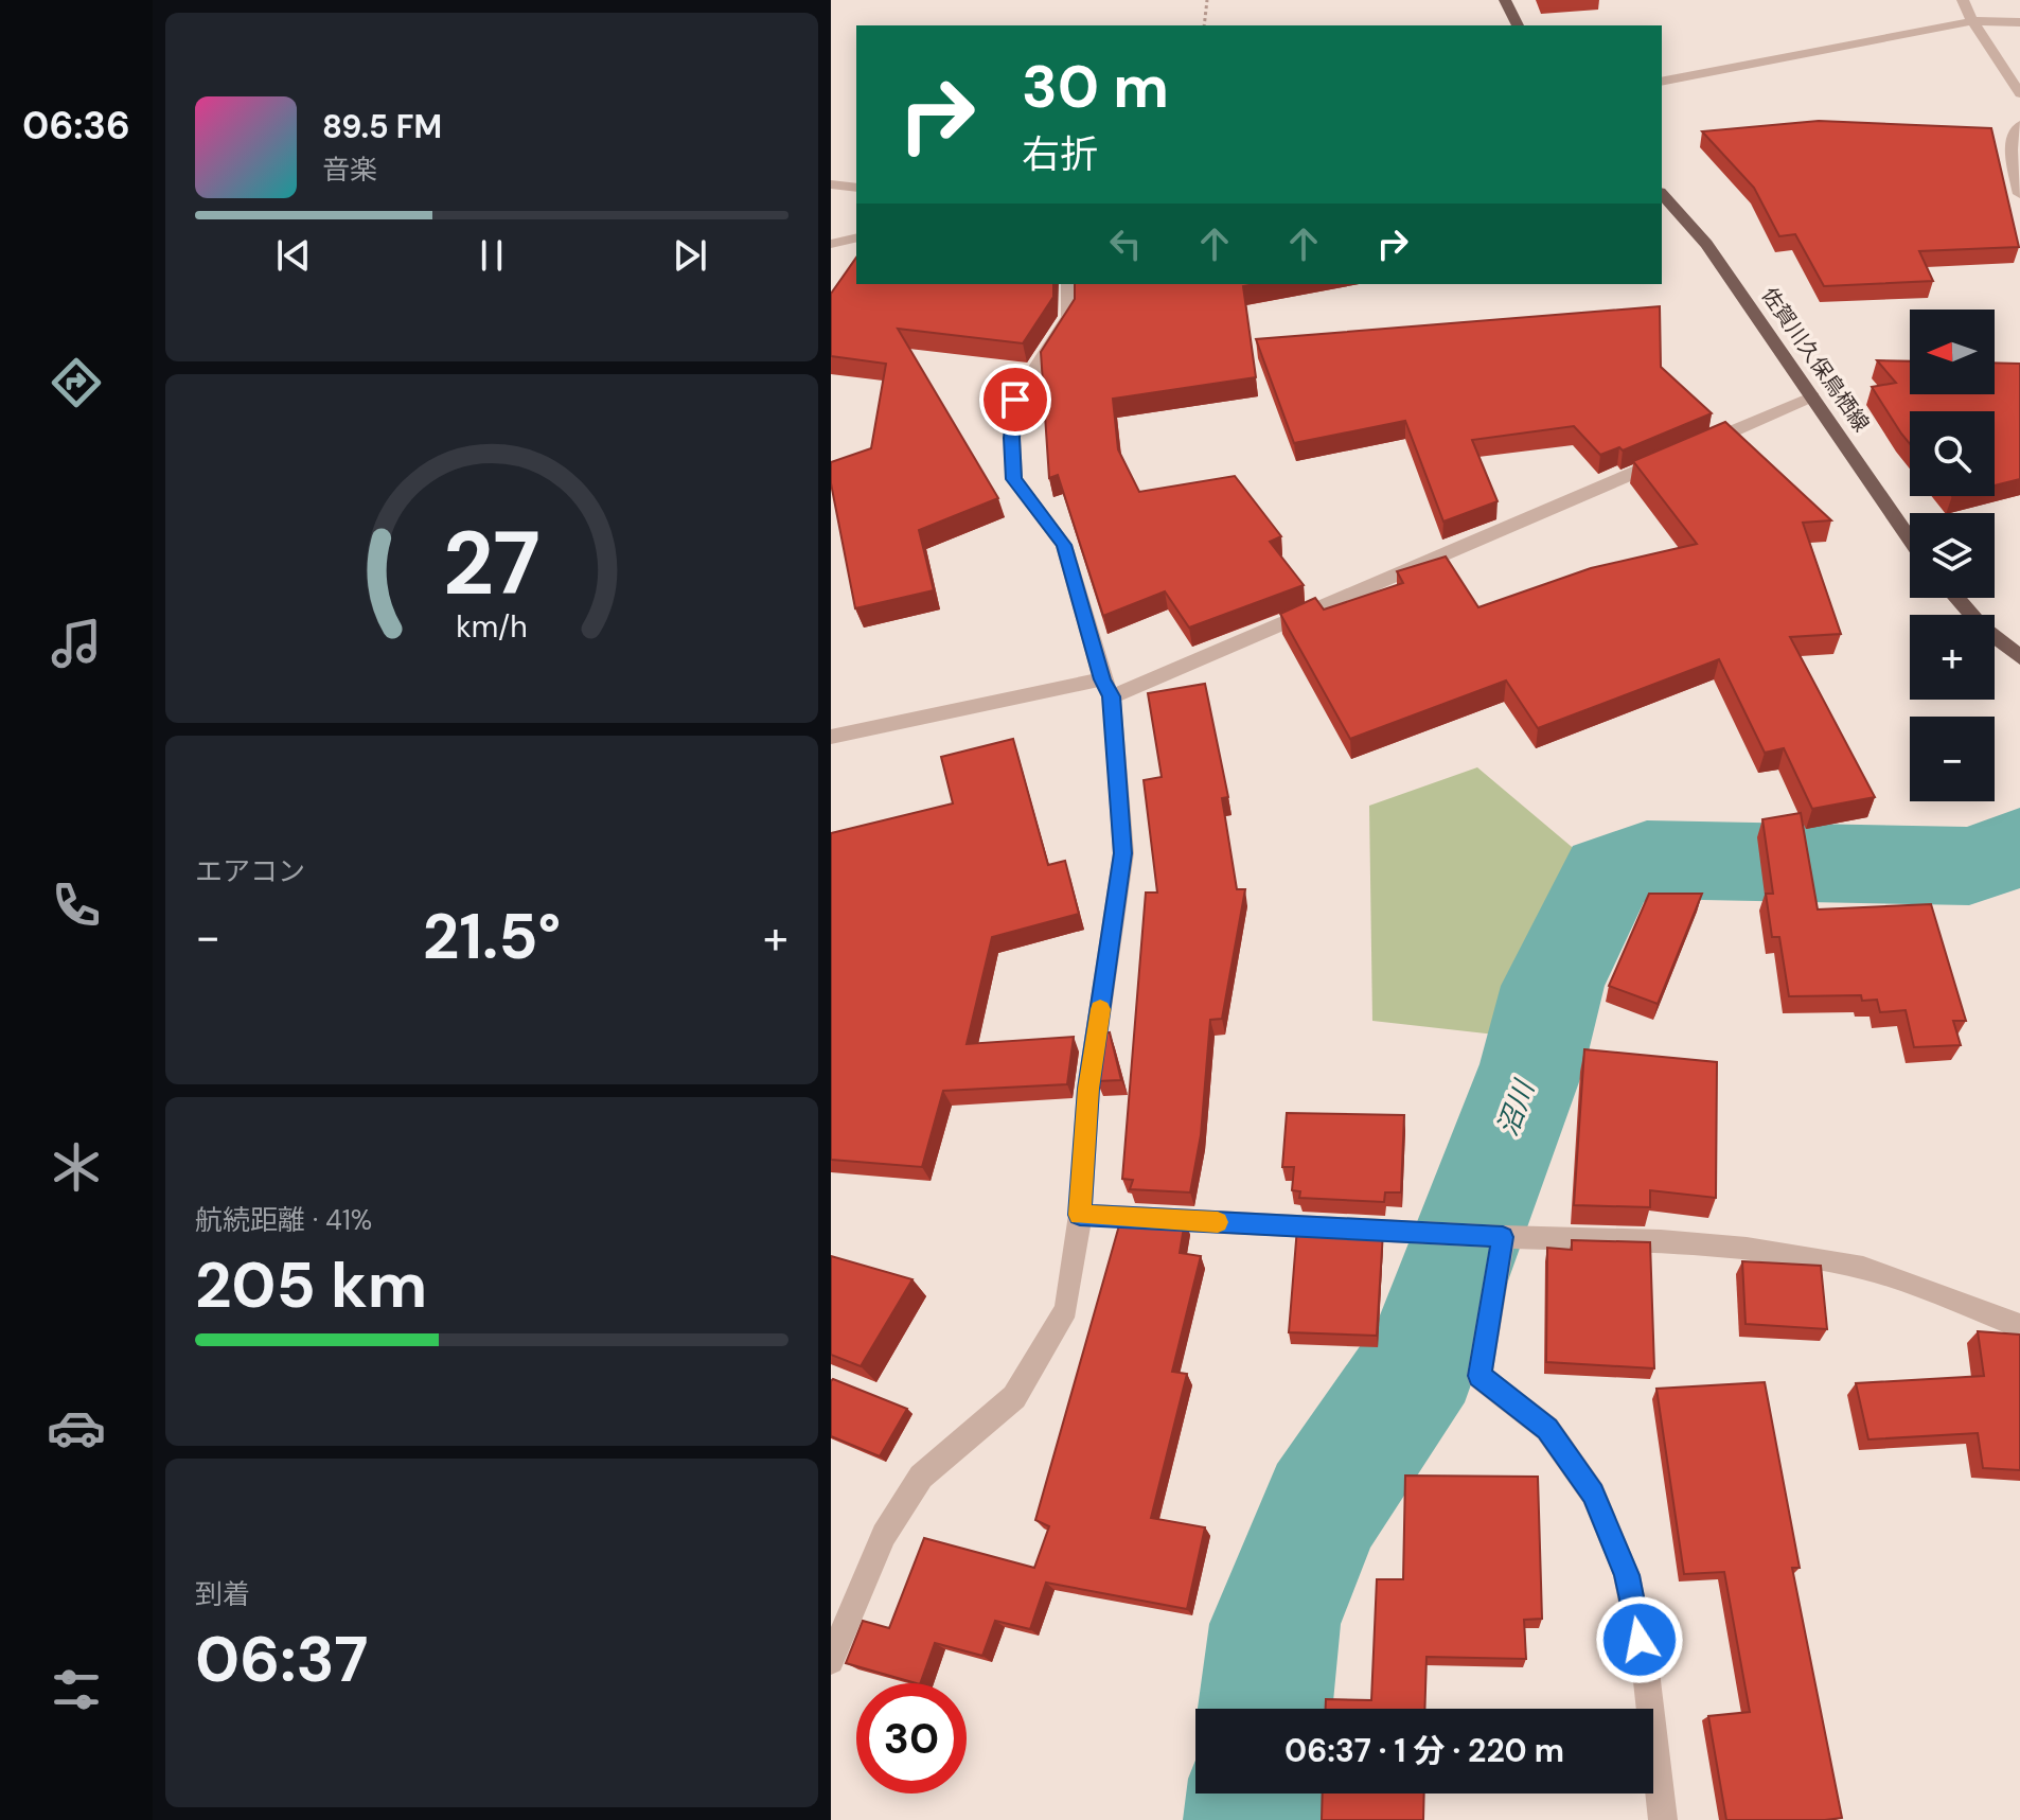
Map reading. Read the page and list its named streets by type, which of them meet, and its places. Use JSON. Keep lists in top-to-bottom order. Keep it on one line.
{"streets":{"main road":["佐賀川久保鳥栖線"]},"water":["沼川"],"north":"left","page":{"tabs":"06:36","turn":["30 m","右折"],"song":["89.5 FM","音楽"],"map_buttons":["+","−"],"tile":["エアコン",["航続距離 · 41%","205 km"],["到着","06:37"]],"heat":["−","21.5°","+"],"limit":"30","trip":"06:37 · 1 分 · 220 m","gauge":["27","km/h"]}}
